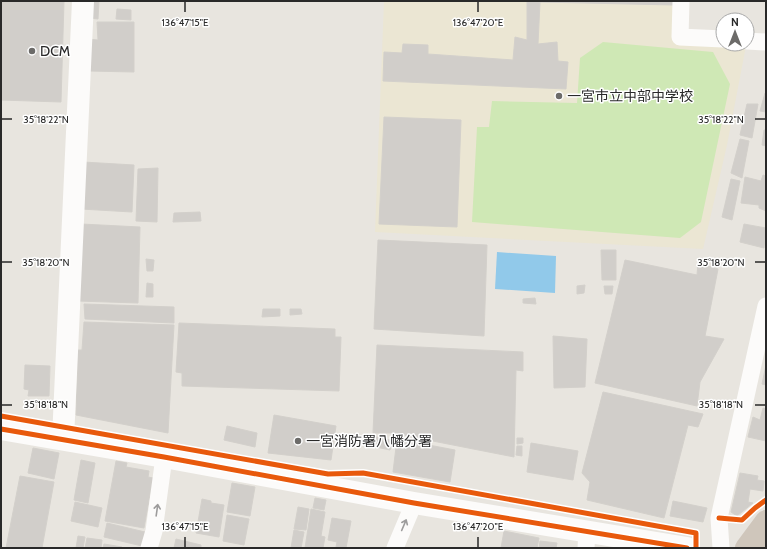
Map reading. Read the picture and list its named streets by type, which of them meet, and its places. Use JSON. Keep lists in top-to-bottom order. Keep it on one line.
{"places":["DCM","一宮市立中部中学校","一宮消防署八幡分署"],"north":"top","coordinates":["136°47'15\"E","136°47'20\"E","35°18'22\"N","35°18'20\"N","35°18'18\"N"]}
